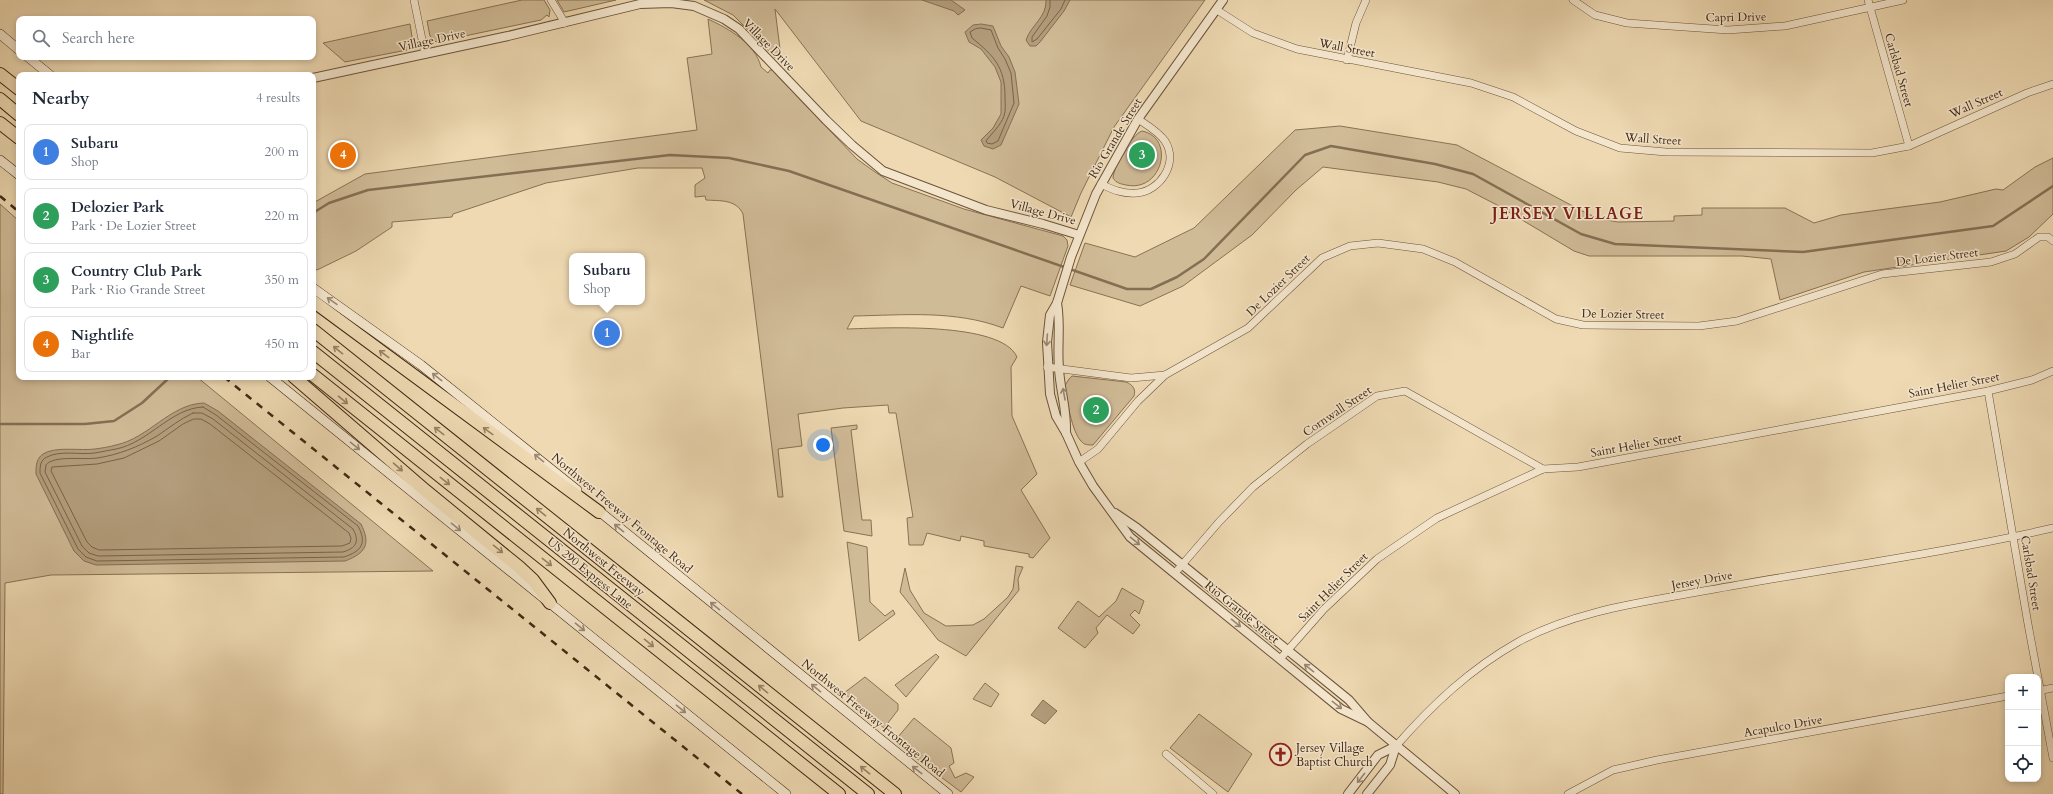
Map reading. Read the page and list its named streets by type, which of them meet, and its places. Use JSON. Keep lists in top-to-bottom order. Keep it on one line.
{"streets":{"highway":["Northwest Freeway","US 290 Express Lane"],"main road":["Northwest Freeway Frontage Road"],"street":["Capri Drive","Village Drive","Wall Street","Carlsbad Street","Rio Grande Street","De Lozier Street","Saint Helier Street","Cornwall Street","Jersey Drive","Acapulco Drive"]},"crossings":[["Capri Drive","Carlsbad Street"],["Village Drive","Rio Grande Street"],["Wall Street","Carlsbad Street"],["Wall Street","Rio Grande Street"],["Carlsbad Street","Saint Helier Street"],["Carlsbad Street","Jersey Drive"],["Rio Grande Street","De Lozier Street"],["Rio Grande Street","Saint Helier Street"],["Rio Grande Street","Cornwall Street"],["Rio Grande Street","Jersey Drive"],["Saint Helier Street","Cornwall Street"]],"one_way":["Northwest Freeway Frontage Road"],"districts":["JERSEY VILLAGE"],"places":{"church":["Jersey Village Baptist Church"]},"page":{"search":"Search here","heading":["Nearby","4 results"],"list":[{"mark":"1","name":"Subaru","note":"Shop","value":"200 m"},{"mark":"2","name":"Delozier Park","note":"Park · De Lozier Street","value":"220 m"},{"mark":"3","name":"Country Club Park","note":"Park · Rio Grande Street","value":"350 m"},{"mark":"4","name":"Nightlife","note":"Bar","value":"450 m"}],"pins":["3","4","1","2"],"popup":["Subaru","Shop"],"map_buttons":["+","−"]}}
